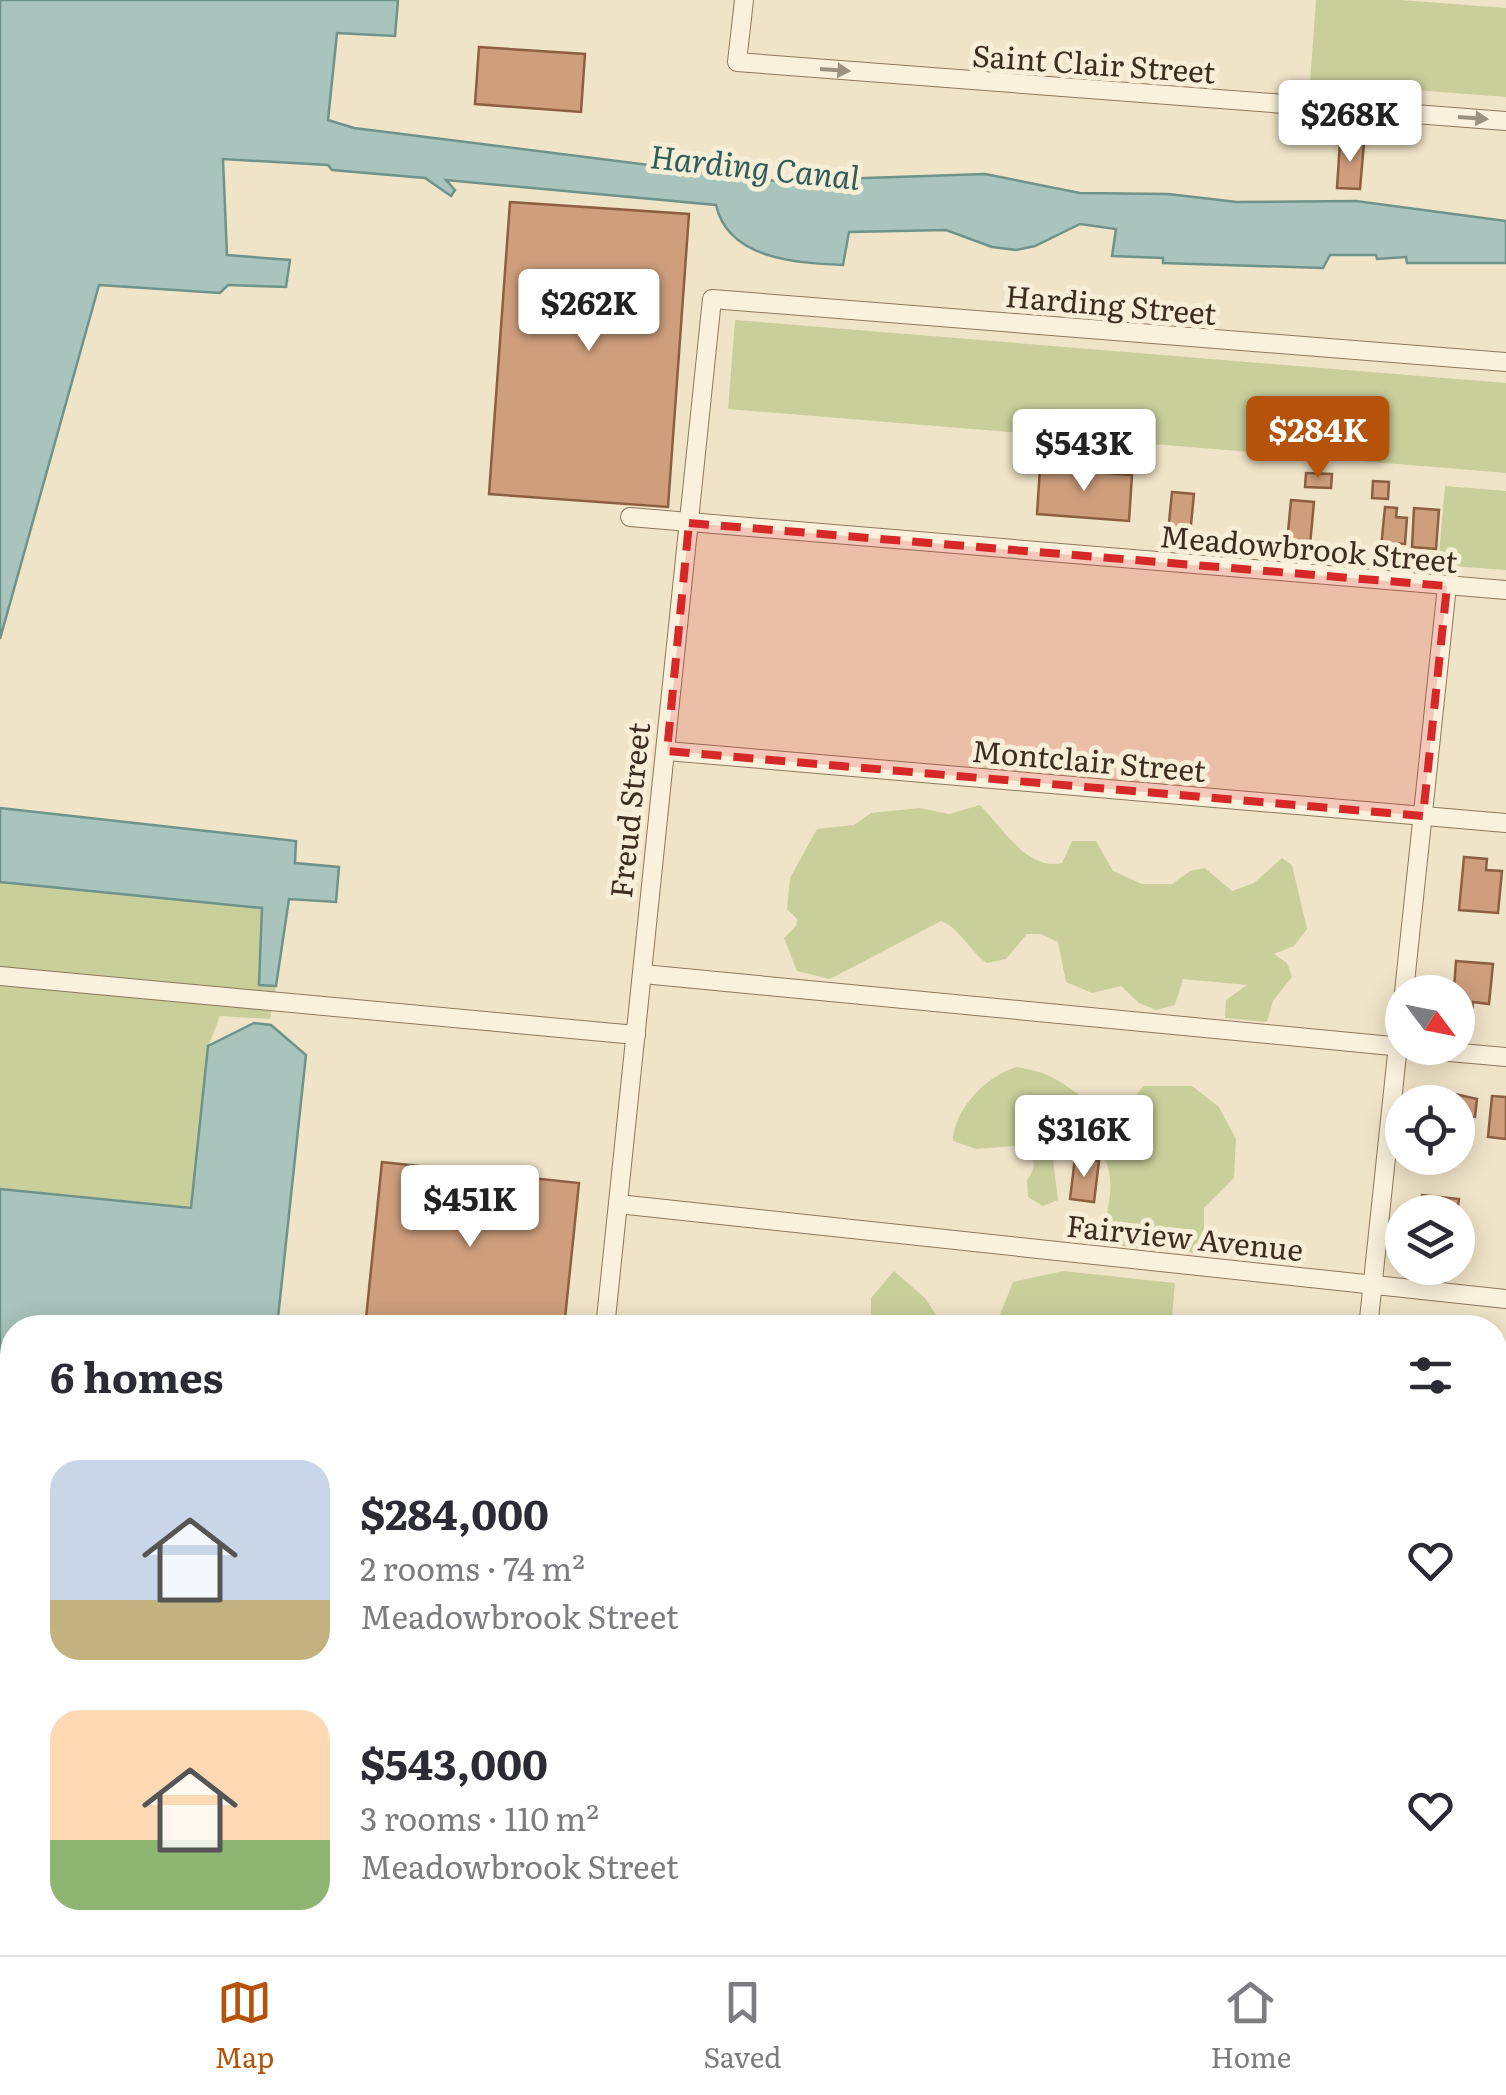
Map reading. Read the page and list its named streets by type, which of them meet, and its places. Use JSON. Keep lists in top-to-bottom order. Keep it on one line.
{"streets":{"street":["Saint Clair Street","Harding Street","Meadowbrook Street","Montclair Street","Freud Street","Fairview Avenue"]},"crossings":[["Harding Street","Freud Street"],["Meadowbrook Street","Freud Street"],["Montclair Street","Freud Street"],["Freud Street","Fairview Avenue"]],"one_way":["Saint Clair Street"],"water":["Harding Canal"],"north":"bottom right","page":{"price":["$268K","$262K","$284K","$543K","$316K","$451K"],"heading":"6 homes","list":[{"name":"$284,000","note":"2 rooms · 74 m² · Meadowbrook Street"},{"name":"$543,000","note":"3 rooms · 110 m² · Meadowbrook Street"}],"tabs":["Map","Saved","Home"]}}
